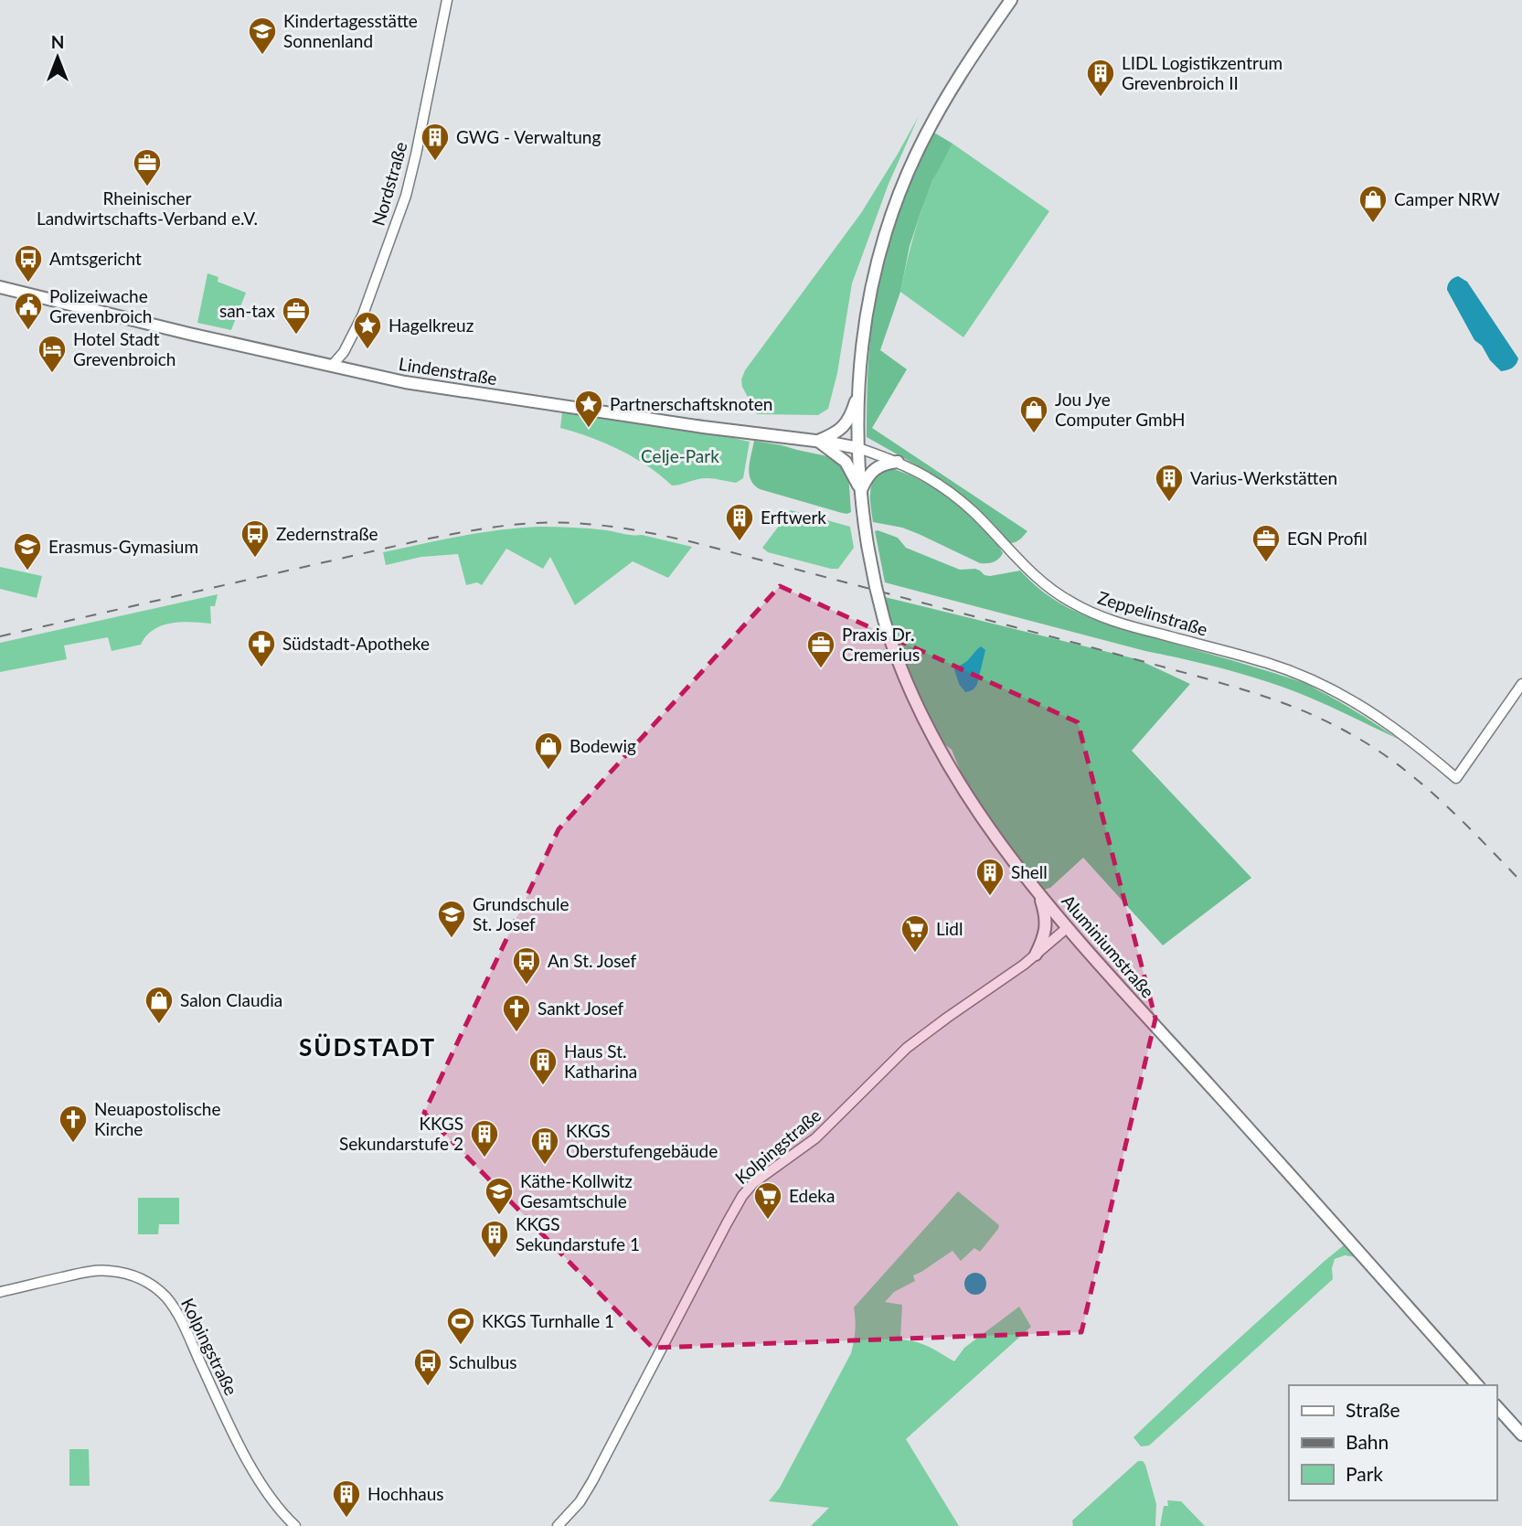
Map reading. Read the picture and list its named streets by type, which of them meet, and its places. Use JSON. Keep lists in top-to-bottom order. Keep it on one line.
{"streets":{"main road":["Lindenstraße","Aluminiumstraße"],"street":["Nordstraße","Zeppelinstraße","Kolpingstraße"]},"crossings":[["Nordstraße","Lindenstraße"],["Lindenstraße","Zeppelinstraße"],["Lindenstraße","Aluminiumstraße"],["Zeppelinstraße","Aluminiumstraße"],["Aluminiumstraße","Kolpingstraße"]],"districts":["SÜDSTADT"],"parks":["Celje-Park"],"places":{"school or university":["Kindertagesstätte Sonnenland","Erasmus-Gymasium","Grundschule St. Josef","Käthe-Kollwitz Gesamtschule"],"building":["LIDL Logistikzentrum Grevenbroich II","GWG - Verwaltung","Varius-Werkstätten","Erftwerk","Shell","Haus St. Katharina","KKGS Sekundarstufe 2","KKGS Oberstufengebäude","KKGS Sekundarstufe 1","Hochhaus"],"office":["Rheinischer Landwirtschafts-Verband e.V.","san-tax","EGN Profil","Praxis Dr. Cremerius"],"shop":["Camper NRW","Jou Jye Computer GmbH","Bodewig","Salon Claudia"],"bus stop":["Amtsgericht","Zedernstraße","An St. Josef","Schulbus"],"public building":["Polizeiwache Grevenbroich"],"place":["Hagelkreuz","Partnerschaftsknoten"],"hotel":["Hotel Stadt Grevenbroich"],"pharmacy":["Südstadt-Apotheke"],"supermarket":["Lidl","Edeka"],"church":["Sankt Josef","Neuapostolische Kirche"],"sports":["KKGS Turnhalle 1"]},"legend":["Straße","Bahn","Park"],"north":"top"}
